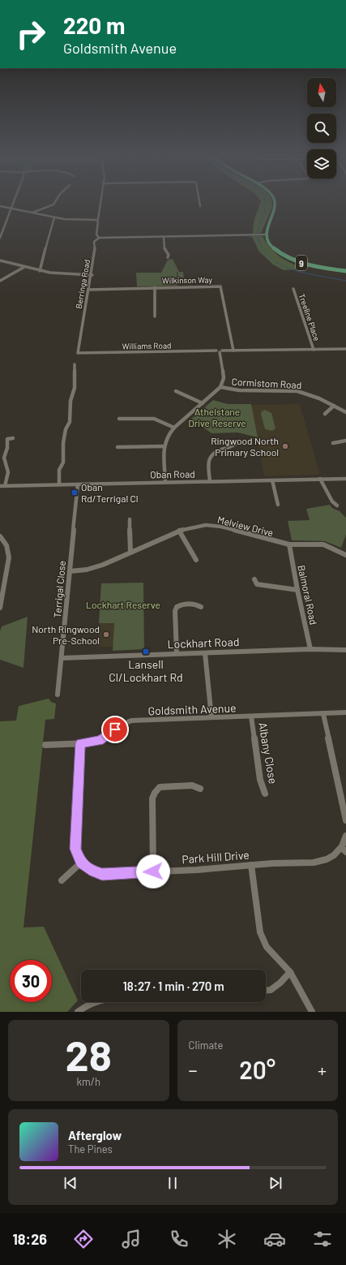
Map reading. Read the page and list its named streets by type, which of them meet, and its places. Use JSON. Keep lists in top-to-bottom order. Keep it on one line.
{"streets":{"main road":["9"],"street":["Wilkinson Way","Berringa Road","Treeline Place","Williams Road","Cormistom Road","Oban Road","Melview Drive","Terrigal Close","Balmoral Road","Lockhart Road","Goldsmith Avenue","Albany Close","Park Hill Drive"]},"crossings":[["Wilkinson Way","Berringa Road"],["Wilkinson Way","Williams Road"],["Berringa Road","Williams Road"],["Treeline Place","Williams Road"],["Oban Road","Terrigal Close"],["Melview Drive","Terrigal Close"],["Melview Drive","Balmoral Road"],["Terrigal Close","Lockhart Road"],["Balmoral Road","Lockhart Road"],["Goldsmith Avenue","Albany Close"]],"parks":["Athelstane Drive Reserve","Lockhart Reserve"],"places":{"other":["Ringwood North Primary School","North Ringwood Pre-School"],"transit":["Oban Rd/Terrigal Cl","Lansell Cl/Lockhart Rd"]},"north":"top","page":{"turn":["220 m","Goldsmith Avenue"],"limit":"30","trip":"18:27 · 1 min · 270 m","tile":[["28","km/h"],"Climate"],"heat":["−","20°","+"],"song":["Afterglow","The Pines"],"tabs":"18:26"}}
